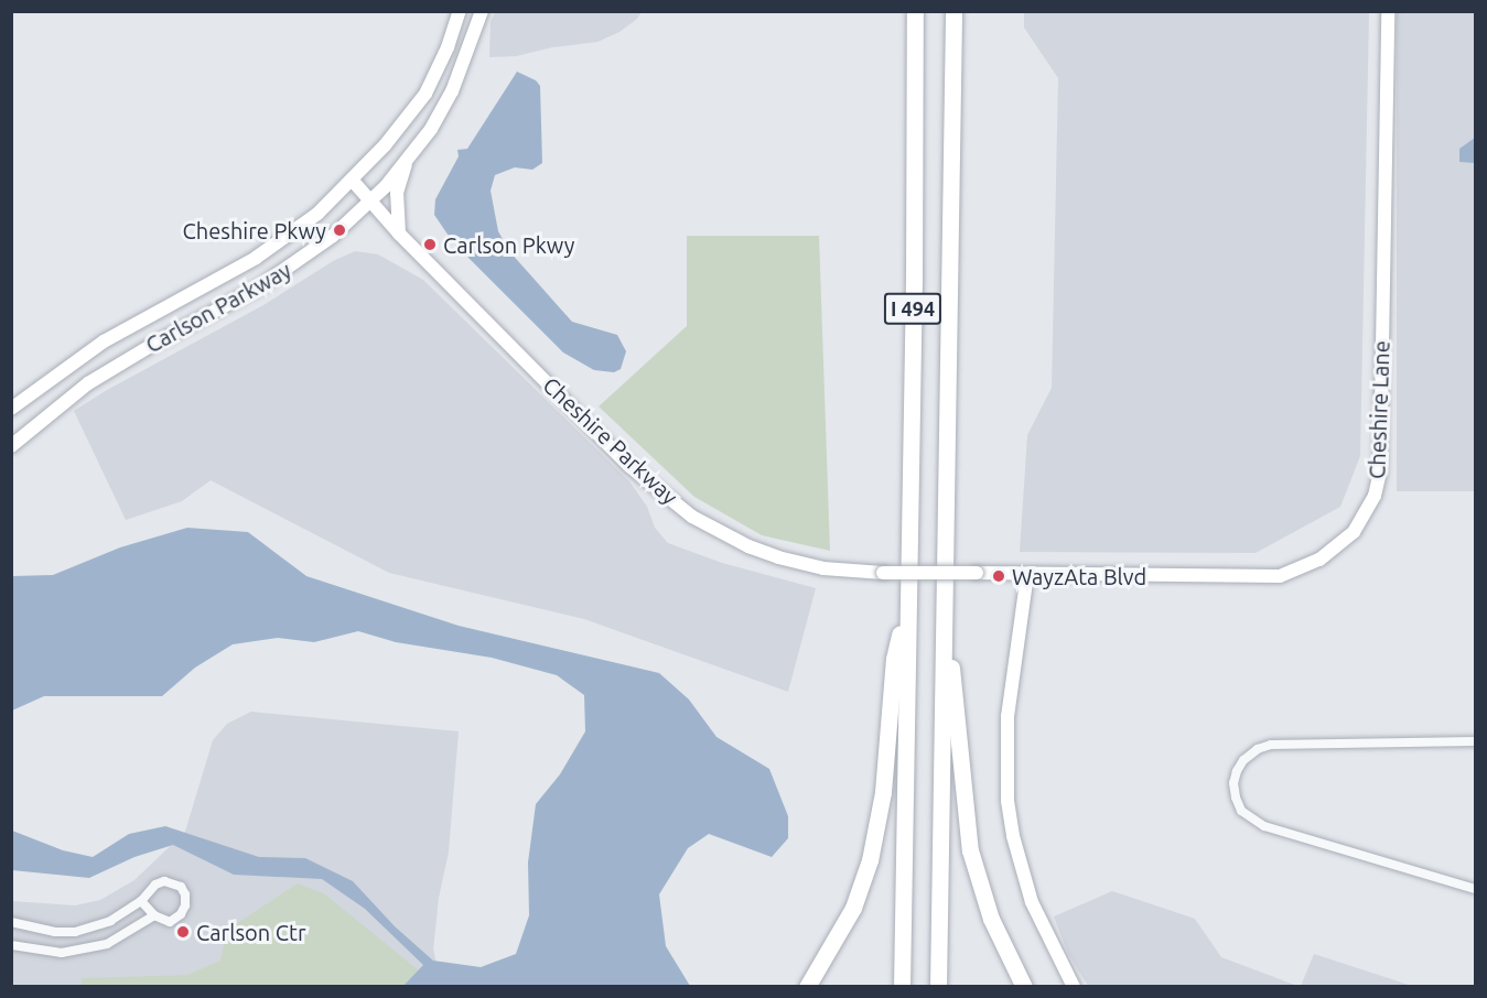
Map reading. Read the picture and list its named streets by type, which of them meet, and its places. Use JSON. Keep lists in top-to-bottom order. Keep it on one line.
{"streets":{"highway":["I 494"],"street":["Carlson Parkway","Cheshire Lane","Cheshire Parkway"]},"crossings":[["Carlson Parkway","Cheshire Parkway"],["Cheshire Lane","Cheshire Parkway"]],"places":["Cheshire Pkwy","Carlson Pkwy","WayzAta Blvd","Carlson Ctr"]}
